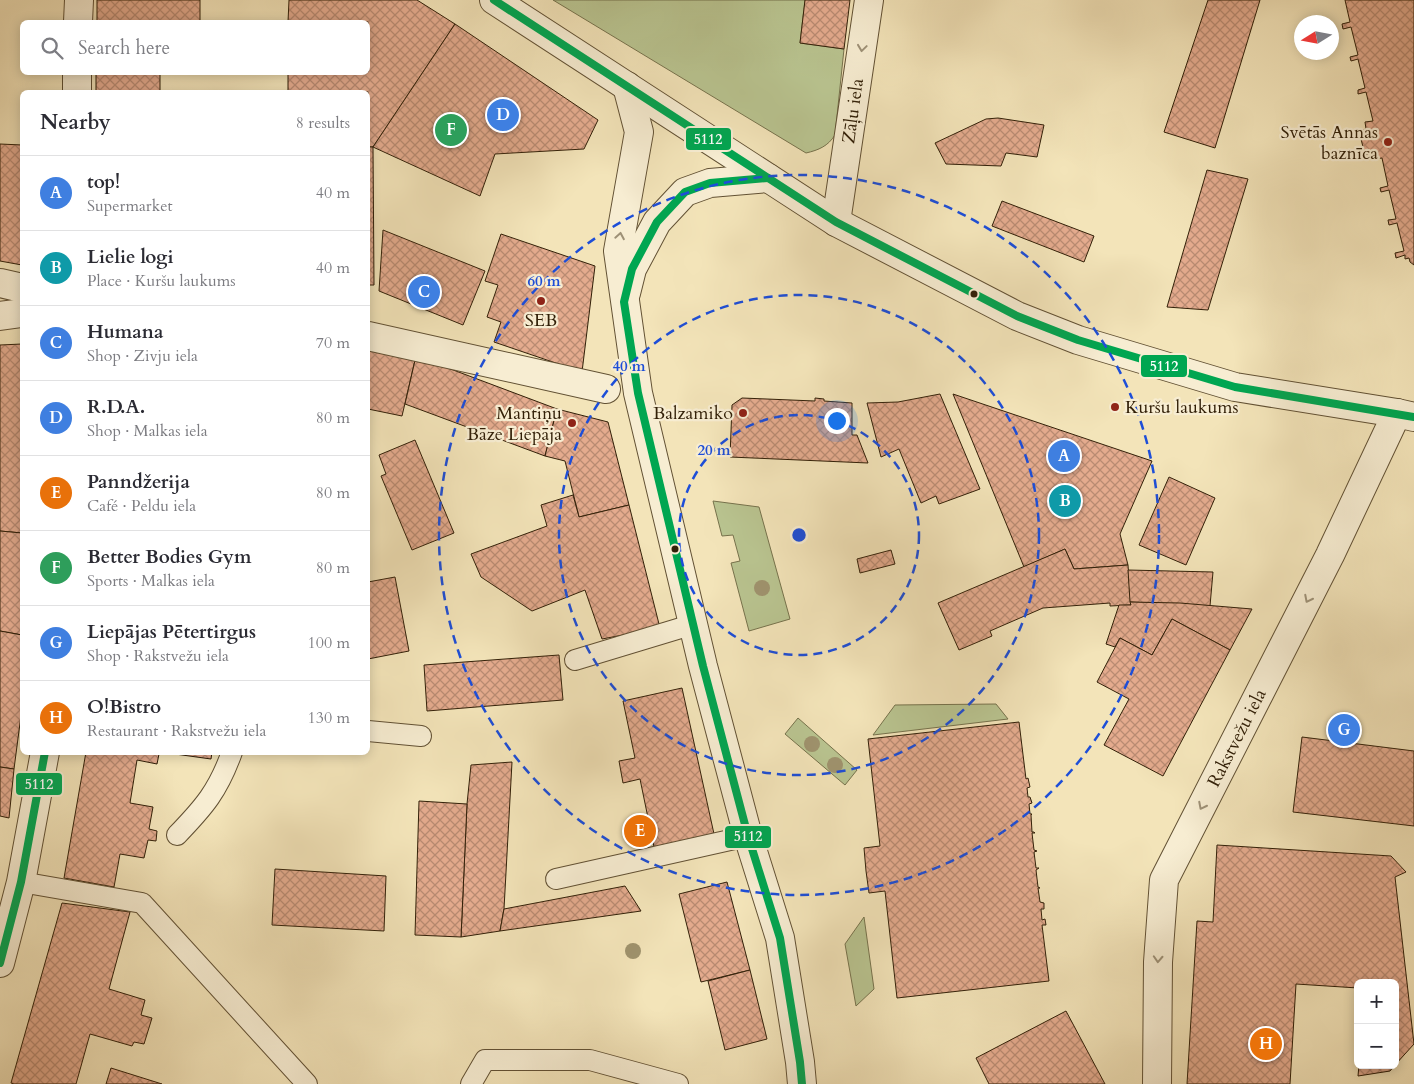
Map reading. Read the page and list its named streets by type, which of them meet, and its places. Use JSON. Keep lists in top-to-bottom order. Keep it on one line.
{"streets":{"street":["Zāļu iela","Rakstvežu iela"]},"one_way":["Rakstvežu iela"],"places":["Svētās Annas baznīca","SEB","Kuršu laukums","Balzamiko","Mantiņu Bāze Liepāja"],"lines":["transit line 5112"],"north":"left","page":{"search":"Search here","heading":["Nearby","8 results"],"pins":["D","F","C","A","B","G","E","H"],"list":[{"mark":"A","name":"top!","note":"Supermarket","value":"40 m"},{"mark":"B","name":"Lielie logi","note":"Place · Kuršu laukums","value":"40 m"},{"mark":"C","name":"Humana","note":"Shop · Zivju iela","value":"70 m"},{"mark":"D","name":"R.D.A.","note":"Shop · Malkas iela","value":"80 m"},{"mark":"E","name":"Panndžerija","note":"Café · Peldu iela","value":"80 m"},{"mark":"F","name":"Better Bodies Gym","note":"Sports · Malkas iela","value":"80 m"},{"mark":"G","name":"Liepājas Pētertirgus","note":"Shop · Rakstvežu iela","value":"100 m"},{"mark":"H","name":"O!Bistro","note":"Restaurant · Rakstvežu iela","value":"130 m"}],"map_buttons":["+","−"]},"rings":["60 m","40 m","20 m"]}
